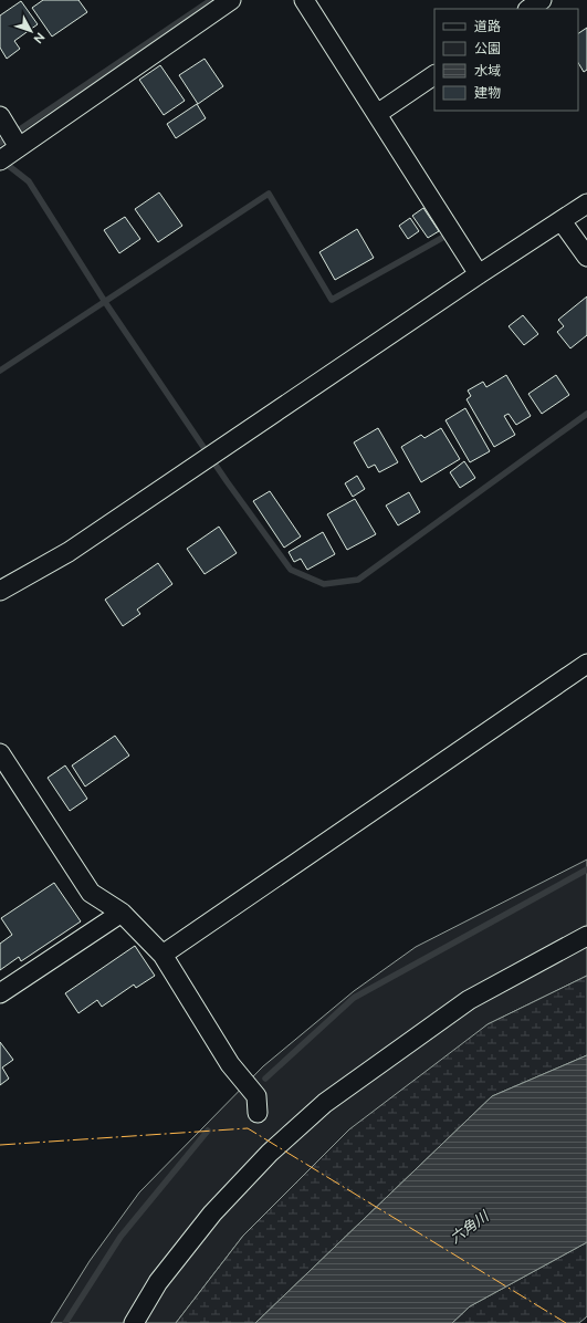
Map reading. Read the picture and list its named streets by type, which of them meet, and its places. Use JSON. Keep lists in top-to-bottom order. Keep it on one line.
{"water":["六角川"],"legend":["道路","公園","水域","建物"],"north":"bottom right"}
